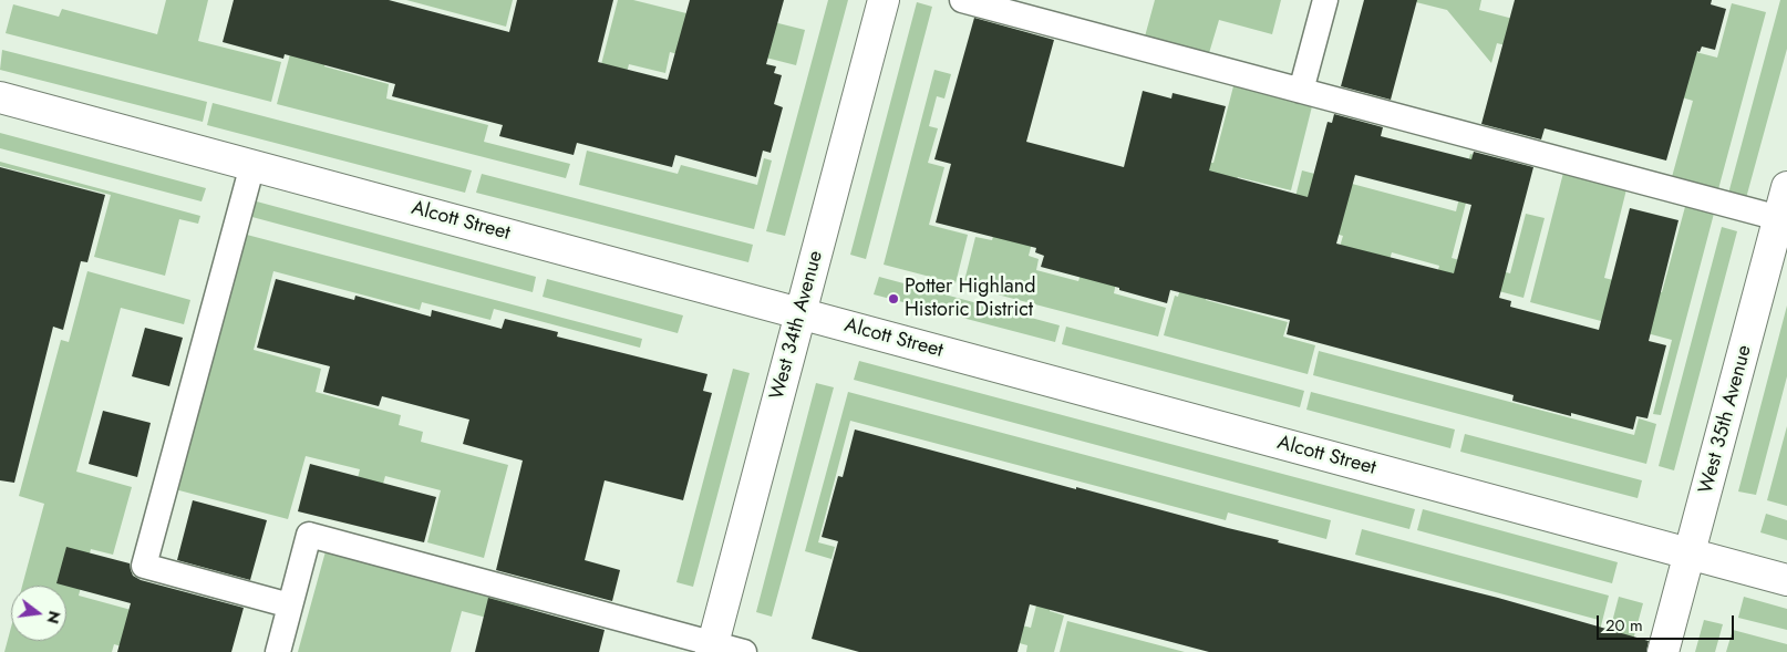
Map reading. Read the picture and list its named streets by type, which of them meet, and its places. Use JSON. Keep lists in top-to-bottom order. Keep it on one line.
{"streets":{"street":["Alcott Street","West 34th Avenue","West 35th Avenue"]},"crossings":[["Alcott Street","West 34th Avenue"],["Alcott Street","West 35th Avenue"]],"places":["Potter Highland Historic District"],"scale_bar":"20 m","north":"right"}
